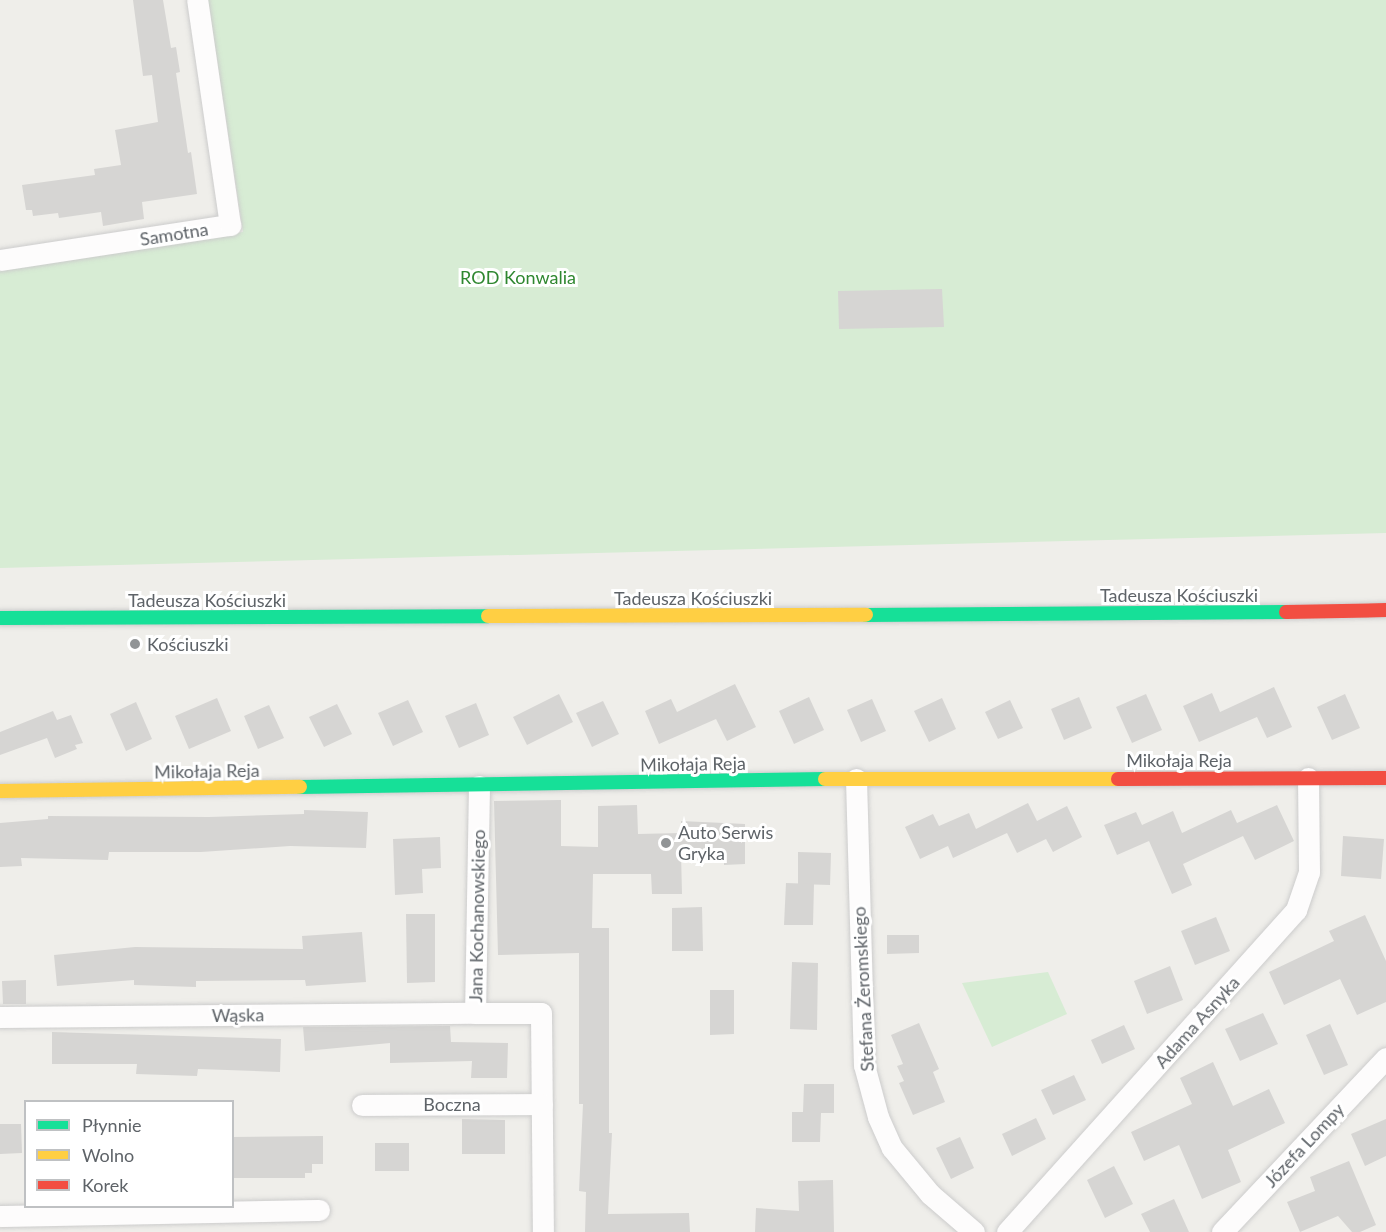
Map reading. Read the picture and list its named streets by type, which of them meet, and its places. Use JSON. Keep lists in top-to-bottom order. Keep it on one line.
{"streets":{"street":["Samotna","Tadeusza Kościuszki","Mikołaja Reja","Jana Kochanowskiego","Stefana Żeromskiego","Wąska","Adama Asnyka","Boczna","Józefa Lompy"]},"crossings":[["Mikołaja Reja","Jana Kochanowskiego"],["Mikołaja Reja","Stefana Żeromskiego"],["Mikołaja Reja","Adama Asnyka"],["Jana Kochanowskiego","Wąska"],["Jana Kochanowskiego","Boczna"]],"parks":["ROD Konwalia"],"places":["Kościuszki","Auto Serwis Gryka"],"legend":["Płynnie","Wolno","Korek"]}
